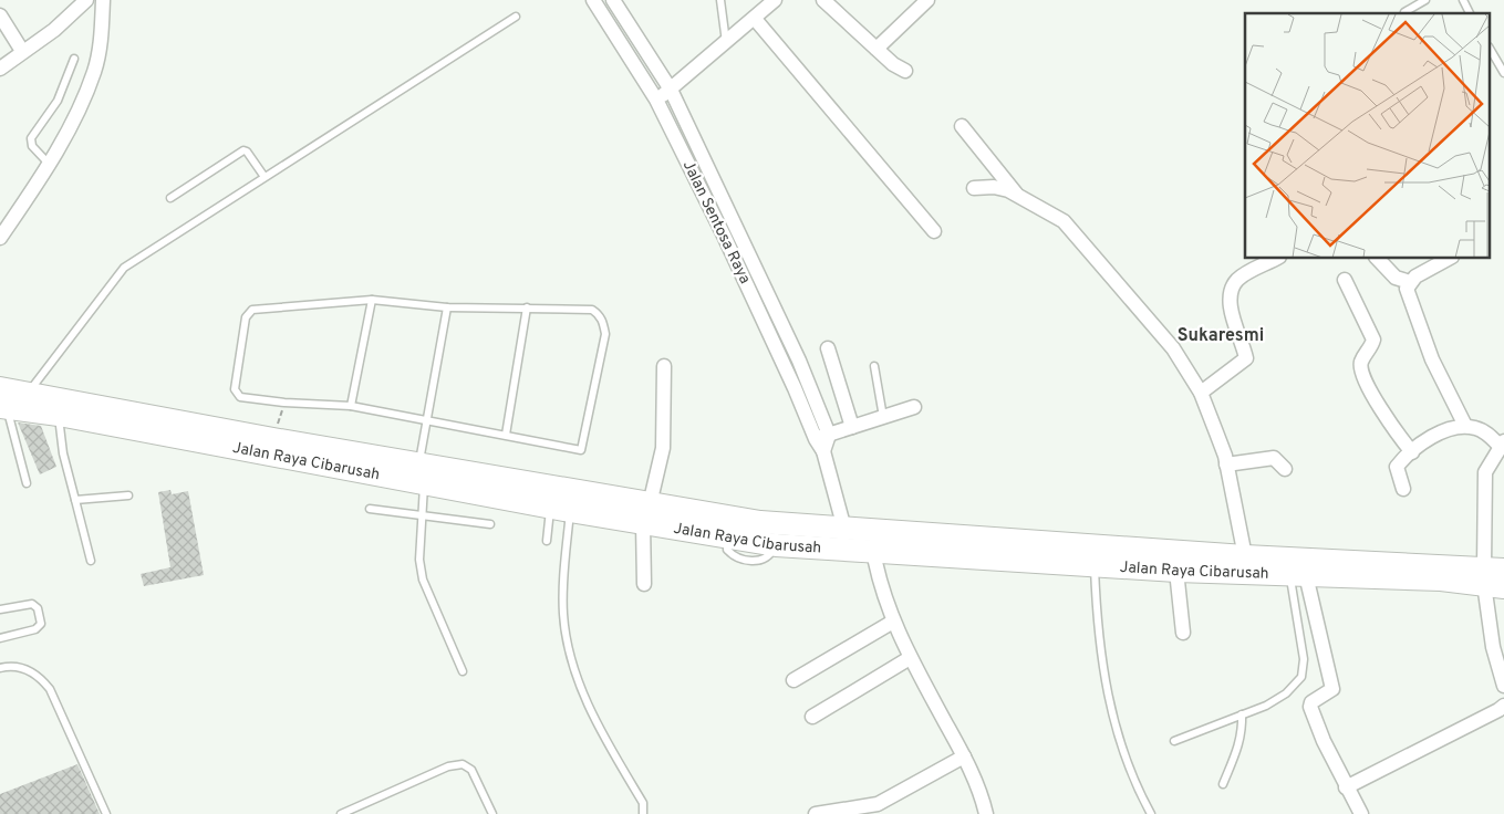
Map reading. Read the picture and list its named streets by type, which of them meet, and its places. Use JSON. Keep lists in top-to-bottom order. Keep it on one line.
{"streets":{"main road":["Jalan Raya Cibarusah"],"street":["Jalan Sentosa Raya"]},"crossings":[["Jalan Sentosa Raya","Jalan Raya Cibarusah"]],"districts":["Sukaresmi"]}
